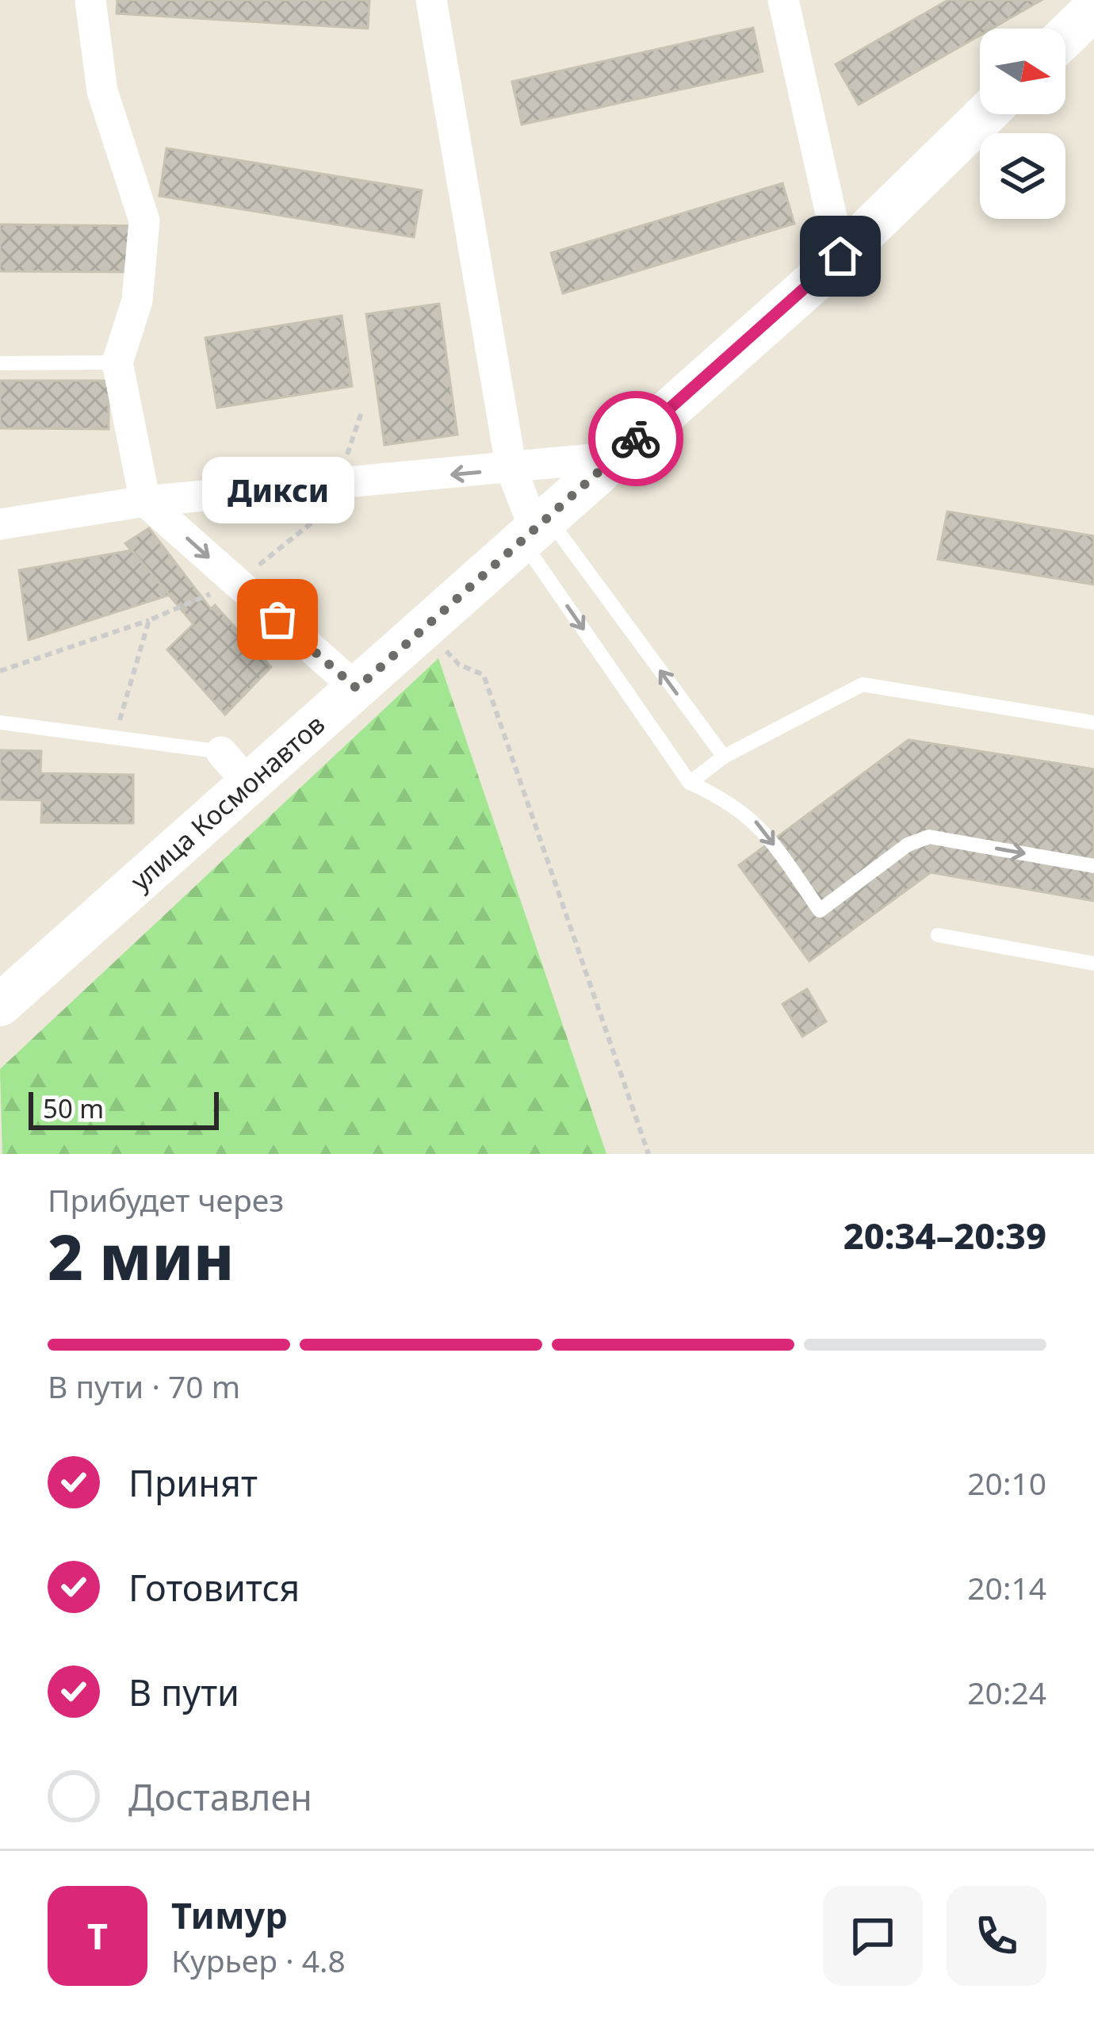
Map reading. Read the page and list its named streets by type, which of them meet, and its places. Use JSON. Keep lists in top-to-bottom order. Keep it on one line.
{"streets":{"main road":["улица Космонавтов"]},"places":["Дикси"],"scale_bar":"50 m","north":"right","page":{"bubble":"Дикси","scale":"50 m","heading":["2 мин","Прибудет через","20:34–20:39"],"panel":["Тимур","Курьер · 4.8"],"bar":"В пути · 70 m","list":[["Принят","20:10"],["Готовится","20:14"],["В пути","20:24"],"Доставлен"],"round":"Т"}}
